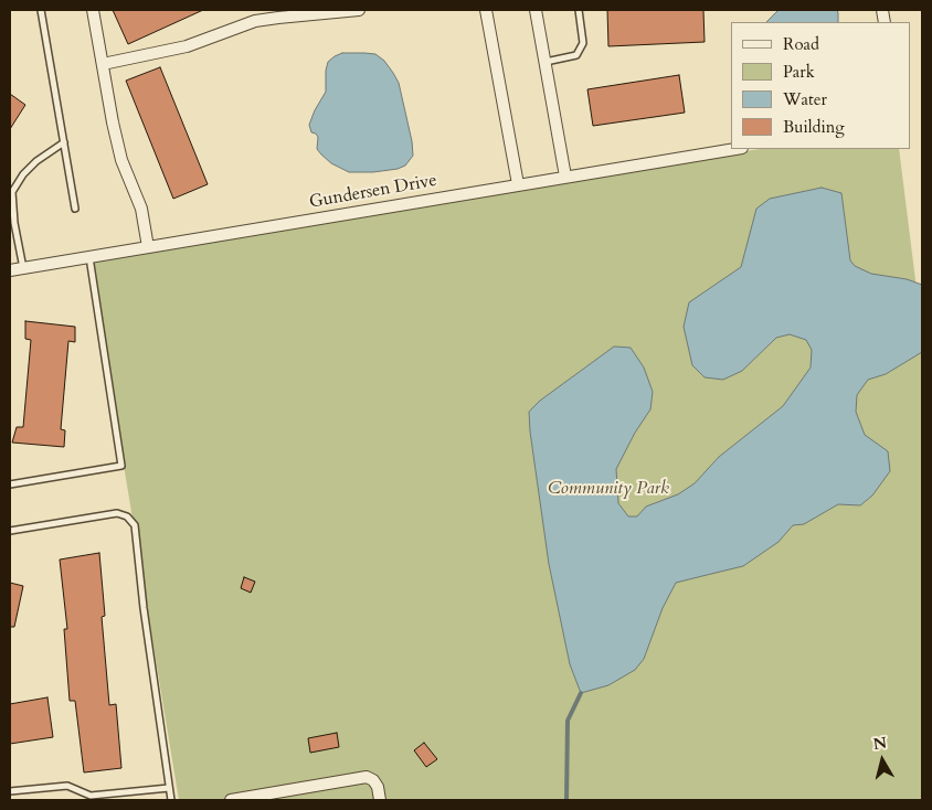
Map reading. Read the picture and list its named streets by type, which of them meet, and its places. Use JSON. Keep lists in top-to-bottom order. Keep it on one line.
{"streets":{"street":["Gundersen Drive"]},"parks":["Community Park"],"legend":["Road","Park","Water","Building"],"north":"top"}
